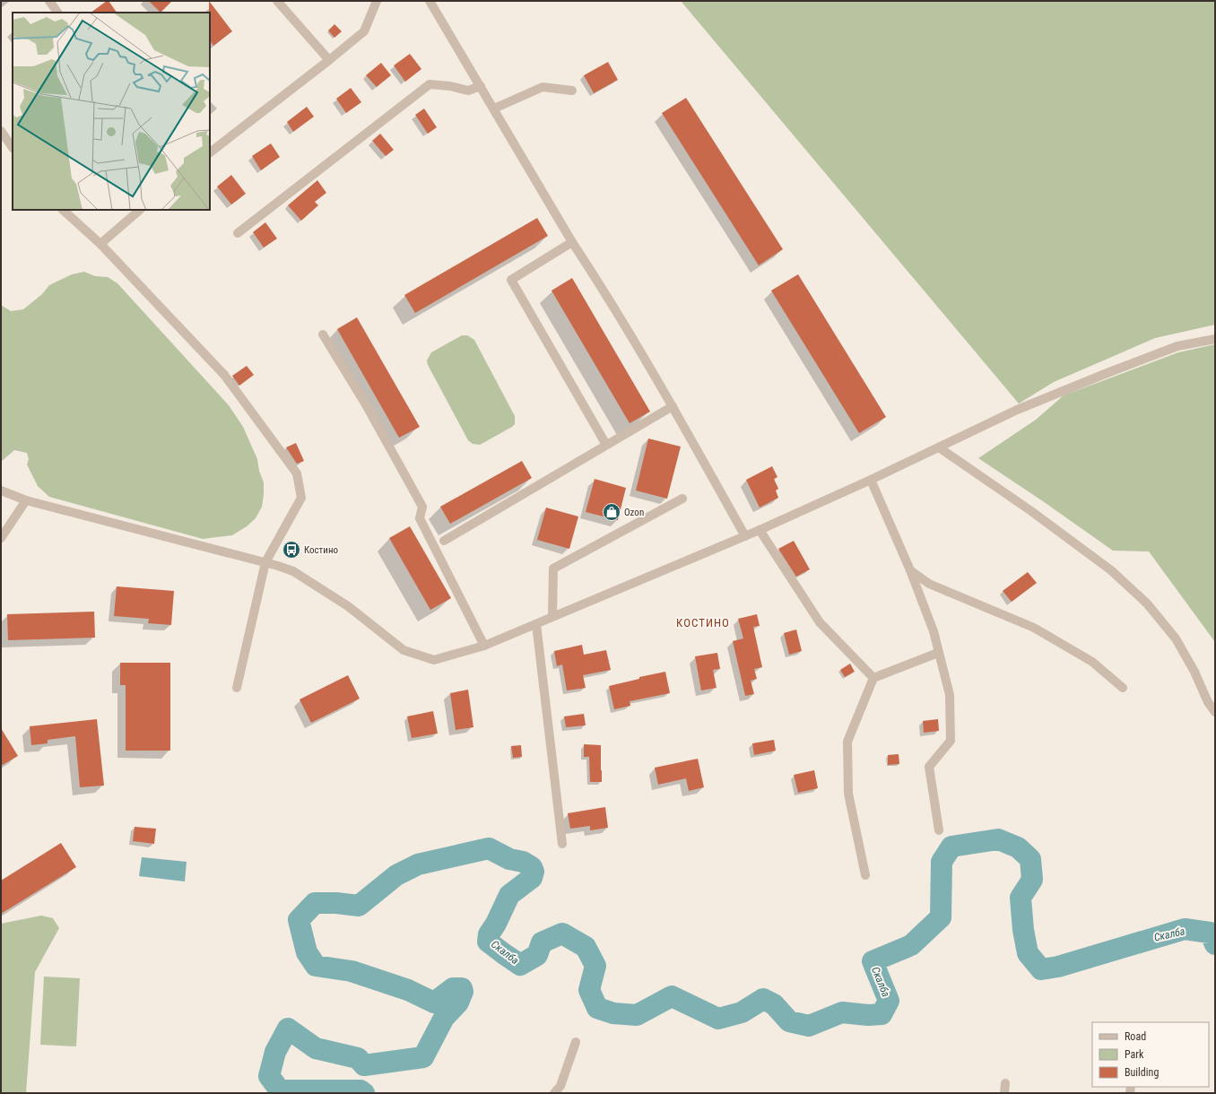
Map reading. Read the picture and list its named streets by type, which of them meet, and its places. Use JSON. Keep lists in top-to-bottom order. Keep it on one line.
{"districts":["КОСТИНО"],"water":["Скалба"],"places":{"shop":["Ozon"],"bus stop":["Костино"]},"legend":["Road","Park","Building"]}
